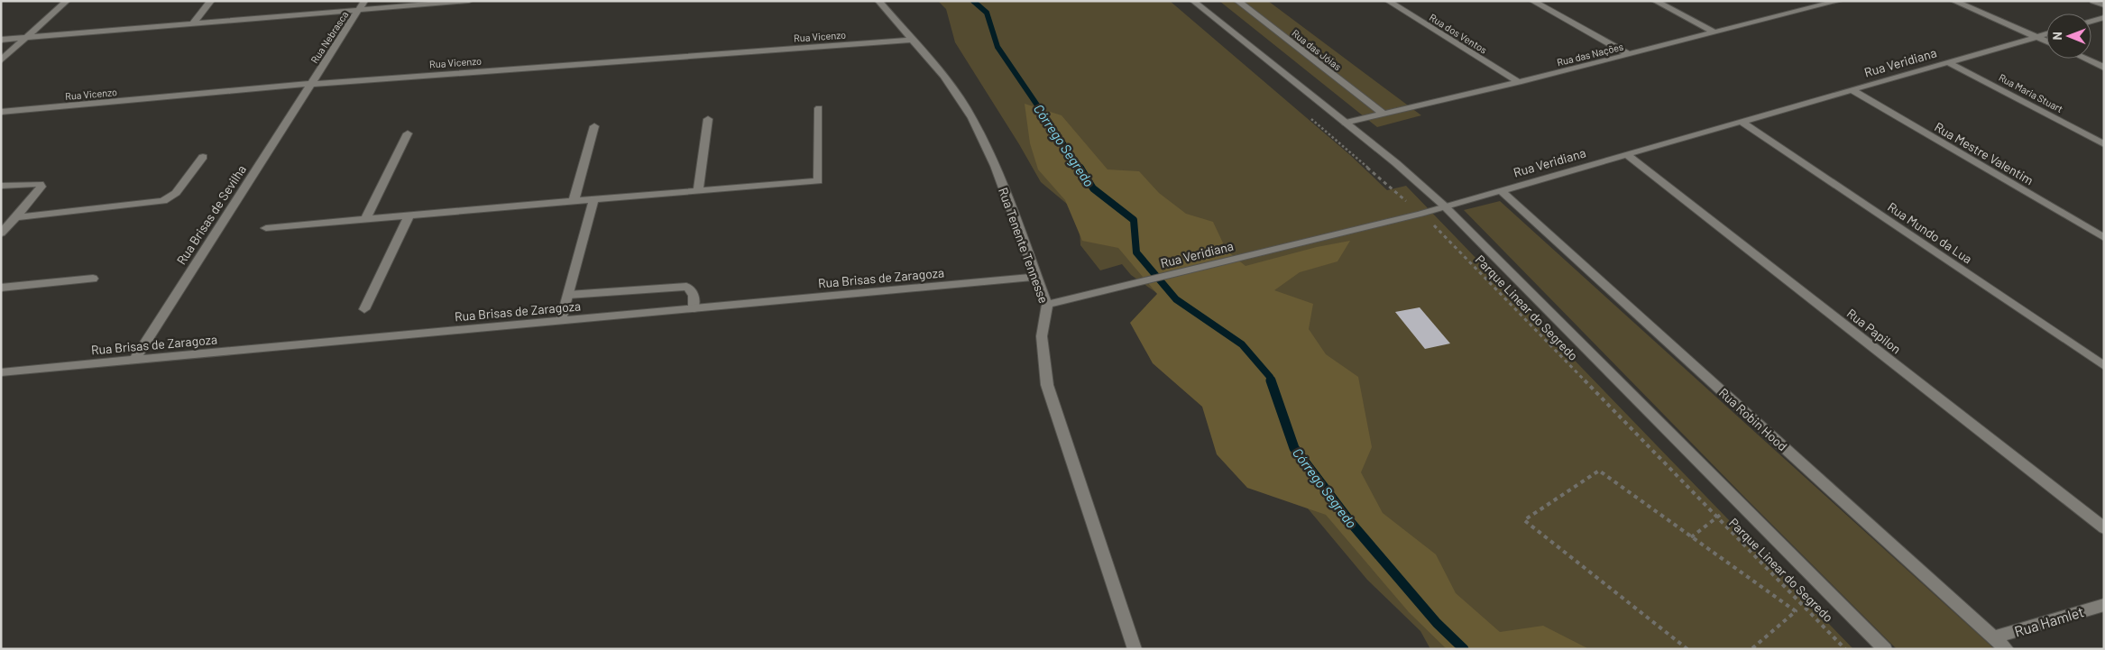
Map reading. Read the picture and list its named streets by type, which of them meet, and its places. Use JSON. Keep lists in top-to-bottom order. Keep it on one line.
{"streets":{"street":["Rua dos Ventos","Rua Vicenzo","Rua Nebrasca","Rua das Jóias","Rua das Nações","Rua Veridiana","Rua Maria Stuart","Rua Mestre Valentim","Rua Brisas de Sevilha","Rua Mundo da Lua","Rua Tenente Tennesse","Rua Brisas de Zaragoza","Rua Papilon","Rua Robin Hood","Rua Hamlet"],"path":["Parque Linear do Segredo"]},"crossings":[["Rua dos Ventos","Rua das Nações"],["Rua Vicenzo","Rua Nebrasca"],["Rua Vicenzo","Rua Brisas de Sevilha"],["Rua Vicenzo","Rua Tenente Tennesse"],["Rua Nebrasca","Rua Brisas de Sevilha"],["Rua das Jóias","Rua das Nações"],["Rua Veridiana","Rua Maria Stuart"],["Rua Veridiana","Rua Mestre Valentim"],["Rua Veridiana","Rua Mundo da Lua"],["Rua Veridiana","Rua Tenente Tennesse"],["Rua Veridiana","Parque Linear do Segredo"],["Rua Veridiana","Rua Papilon"],["Rua Veridiana","Rua Robin Hood"],["Rua Brisas de Sevilha","Rua Brisas de Zaragoza"],["Rua Tenente Tennesse","Rua Brisas de Zaragoza"],["Rua Robin Hood","Rua Hamlet"]],"water":["Córrego Segredo"],"north":"left"}
